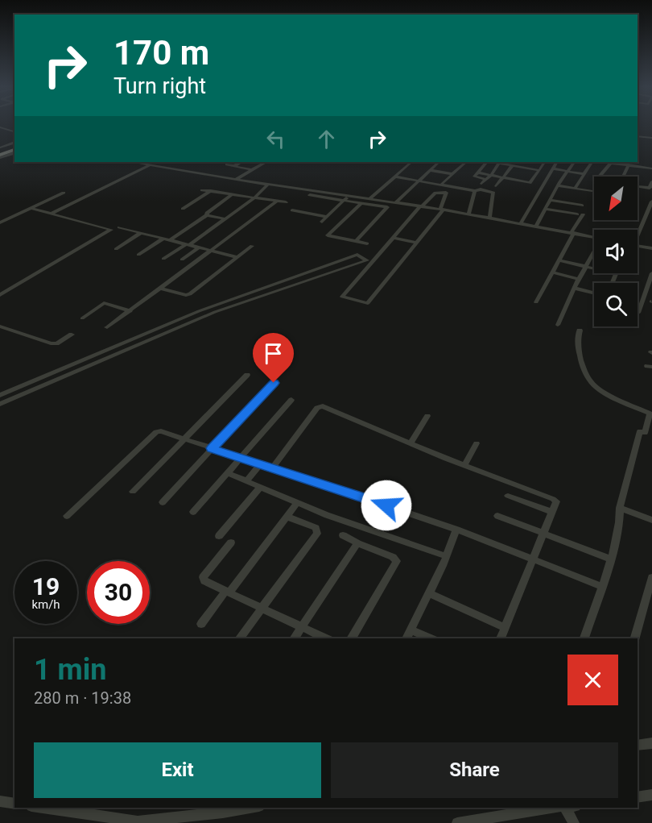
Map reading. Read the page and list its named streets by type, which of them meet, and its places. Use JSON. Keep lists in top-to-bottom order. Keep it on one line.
{"north":"bottom left","page":{"turn":["170 m","Turn right"],"speed":"19 km/h","limit":"30","heading":["1 min","280 m · 19:38"],"buttons":["Exit","Share"]}}
